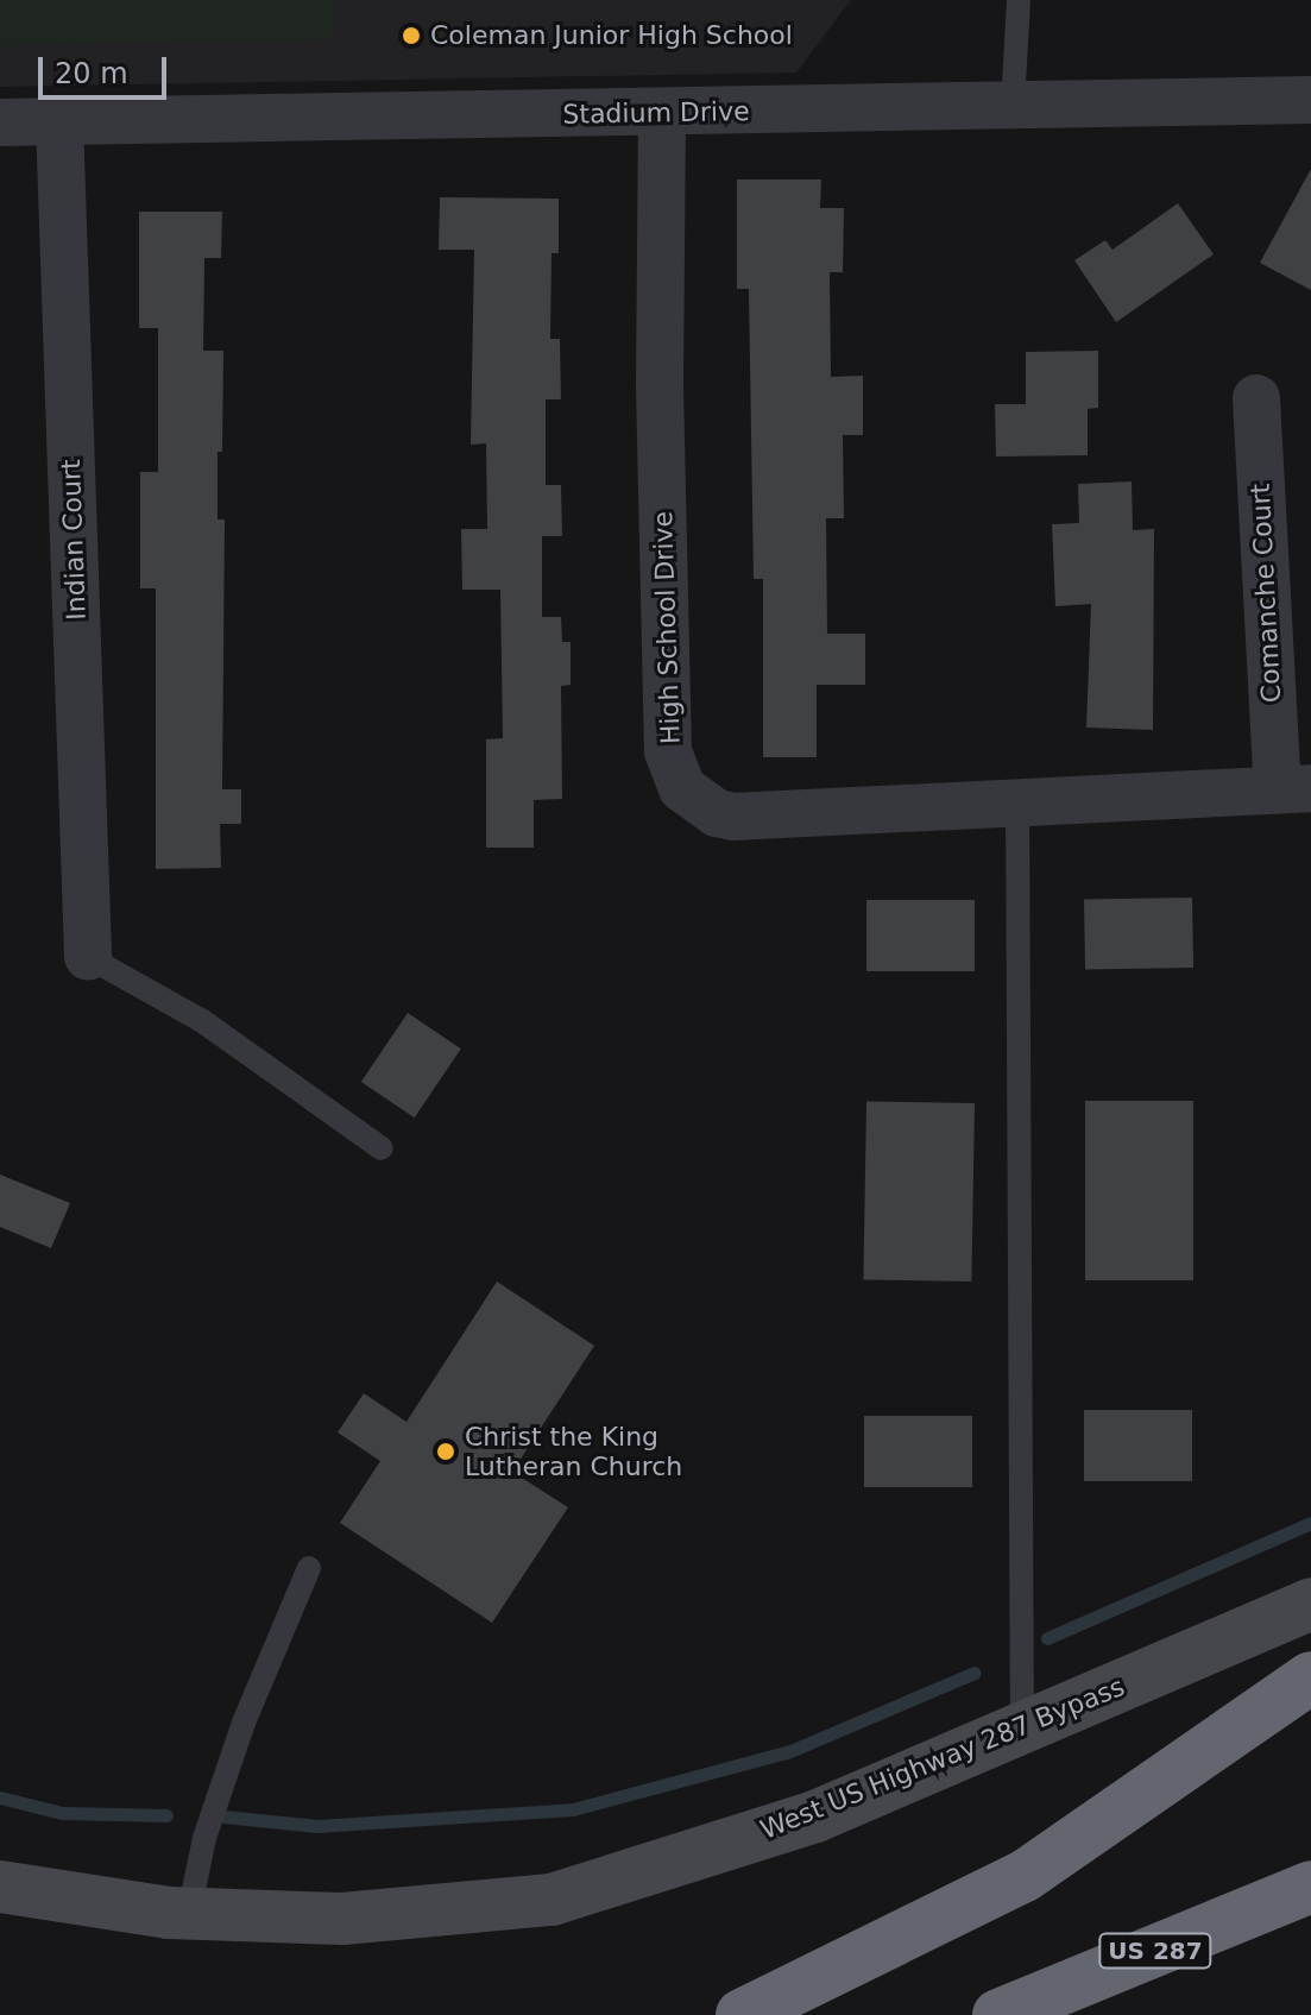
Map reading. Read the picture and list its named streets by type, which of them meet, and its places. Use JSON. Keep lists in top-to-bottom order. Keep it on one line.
{"streets":{"highway":["US 287"],"main road":["West US Highway 287 Bypass"],"street":["Stadium Drive","Indian Court","Comanche Court","High School Drive"]},"crossings":[["Stadium Drive","Indian Court"],["Stadium Drive","High School Drive"],["Comanche Court","High School Drive"]],"places":["Coleman Junior High School","Christ the King Lutheran Church"],"scale_bar":"20 m"}
